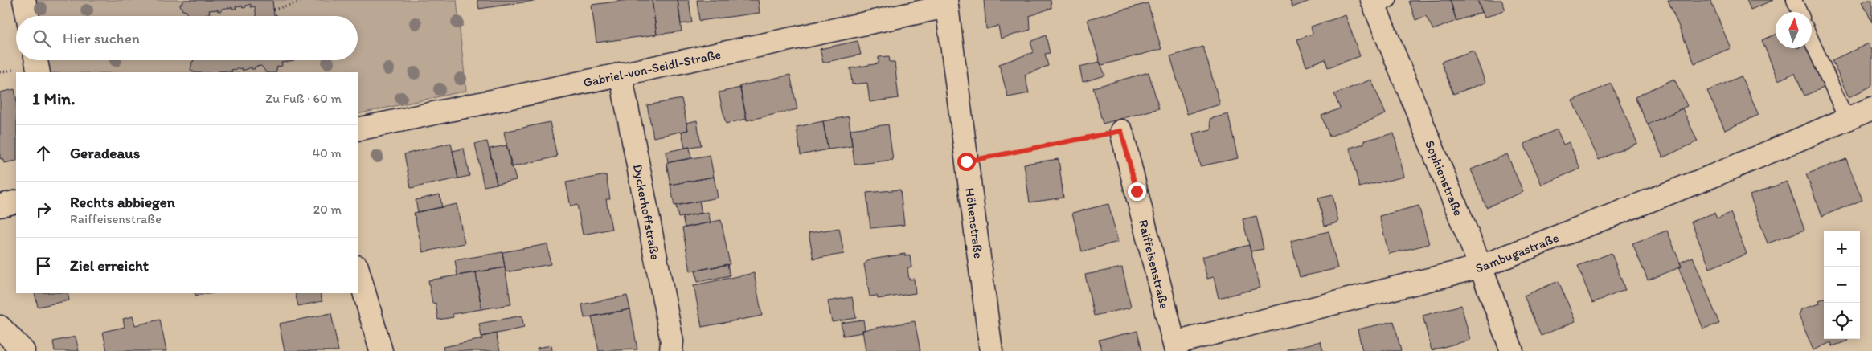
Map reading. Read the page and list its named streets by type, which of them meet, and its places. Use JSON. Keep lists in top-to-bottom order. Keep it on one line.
{"streets":{"street":["Gabriel-von-Seidl-Straße","Sophienstraße","Dyckerhoffstraße","Höhenstraße","Sambugastraße","Raiffeisenstraße"]},"crossings":[["Gabriel-von-Seidl-Straße","Dyckerhoffstraße"],["Gabriel-von-Seidl-Straße","Höhenstraße"],["Sophienstraße","Sambugastraße"],["Sambugastraße","Raiffeisenstraße"]],"north":"top","page":{"search":"Hier suchen","heading":["1 Min.","Zu Fuß · 60 m"],"list":[["Geradeaus","40 m"],["Rechts abbiegen","Raiffeisenstraße","20 m"],"Ziel erreicht"],"map_buttons":["+","−"]}}
